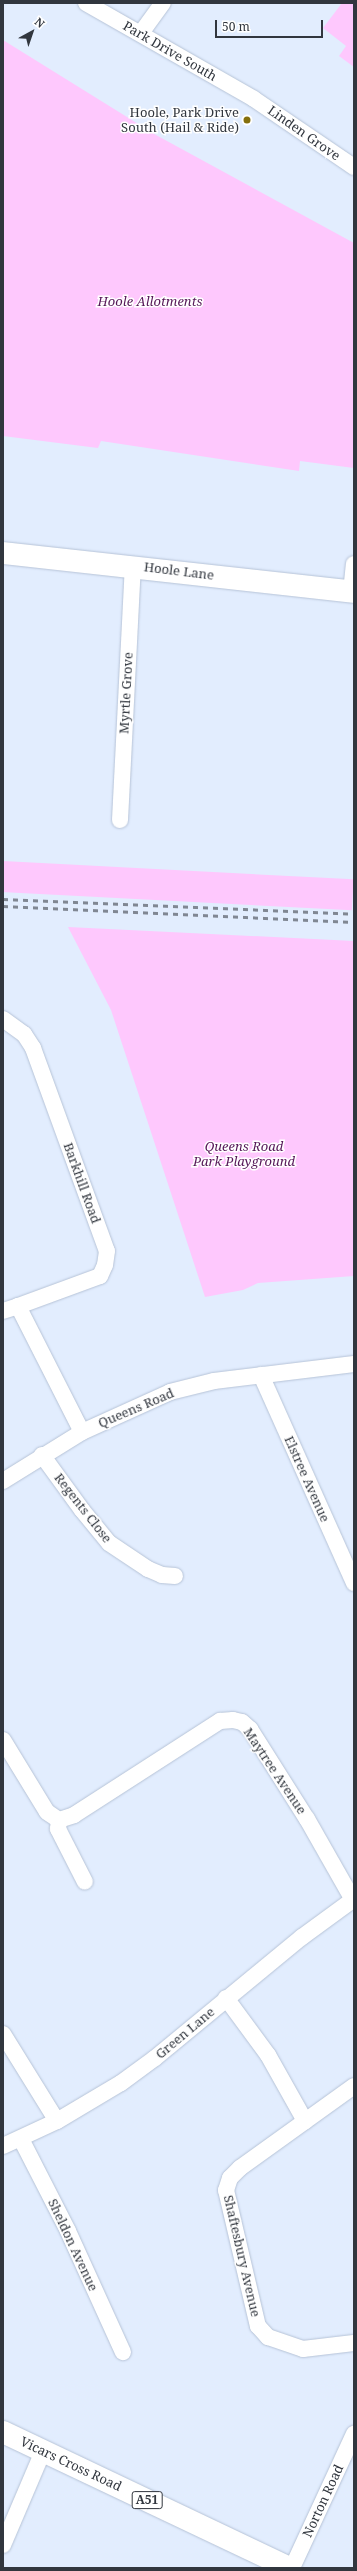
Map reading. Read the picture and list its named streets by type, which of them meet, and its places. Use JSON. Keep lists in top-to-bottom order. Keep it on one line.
{"streets":{"main road":["Hoole Lane","Vicars Cross Road","A51"],"street":["Park Drive South","Linden Grove","Myrtle Grove","Barkhill Road","Queens Road","Elstree Avenue","Regents Close","Maytree Avenue","Green Lane","Sheldon Avenue","Shaftesbury Avenue","Norton Road"]},"crossings":[["Park Drive South","Linden Grove"],["Hoole Lane","Myrtle Grove"],["Queens Road","Elstree Avenue"],["Queens Road","Regents Close"],["Maytree Avenue","Green Lane"],["Green Lane","Sheldon Avenue"],["Vicars Cross Road","Norton Road"]],"parks":["Hoole Allotments","Queens Road Park Playground"],"places":["Hoole, Park Drive South (Hail & Ride)"],"scale_bar":"50 m","north":"top right"}
